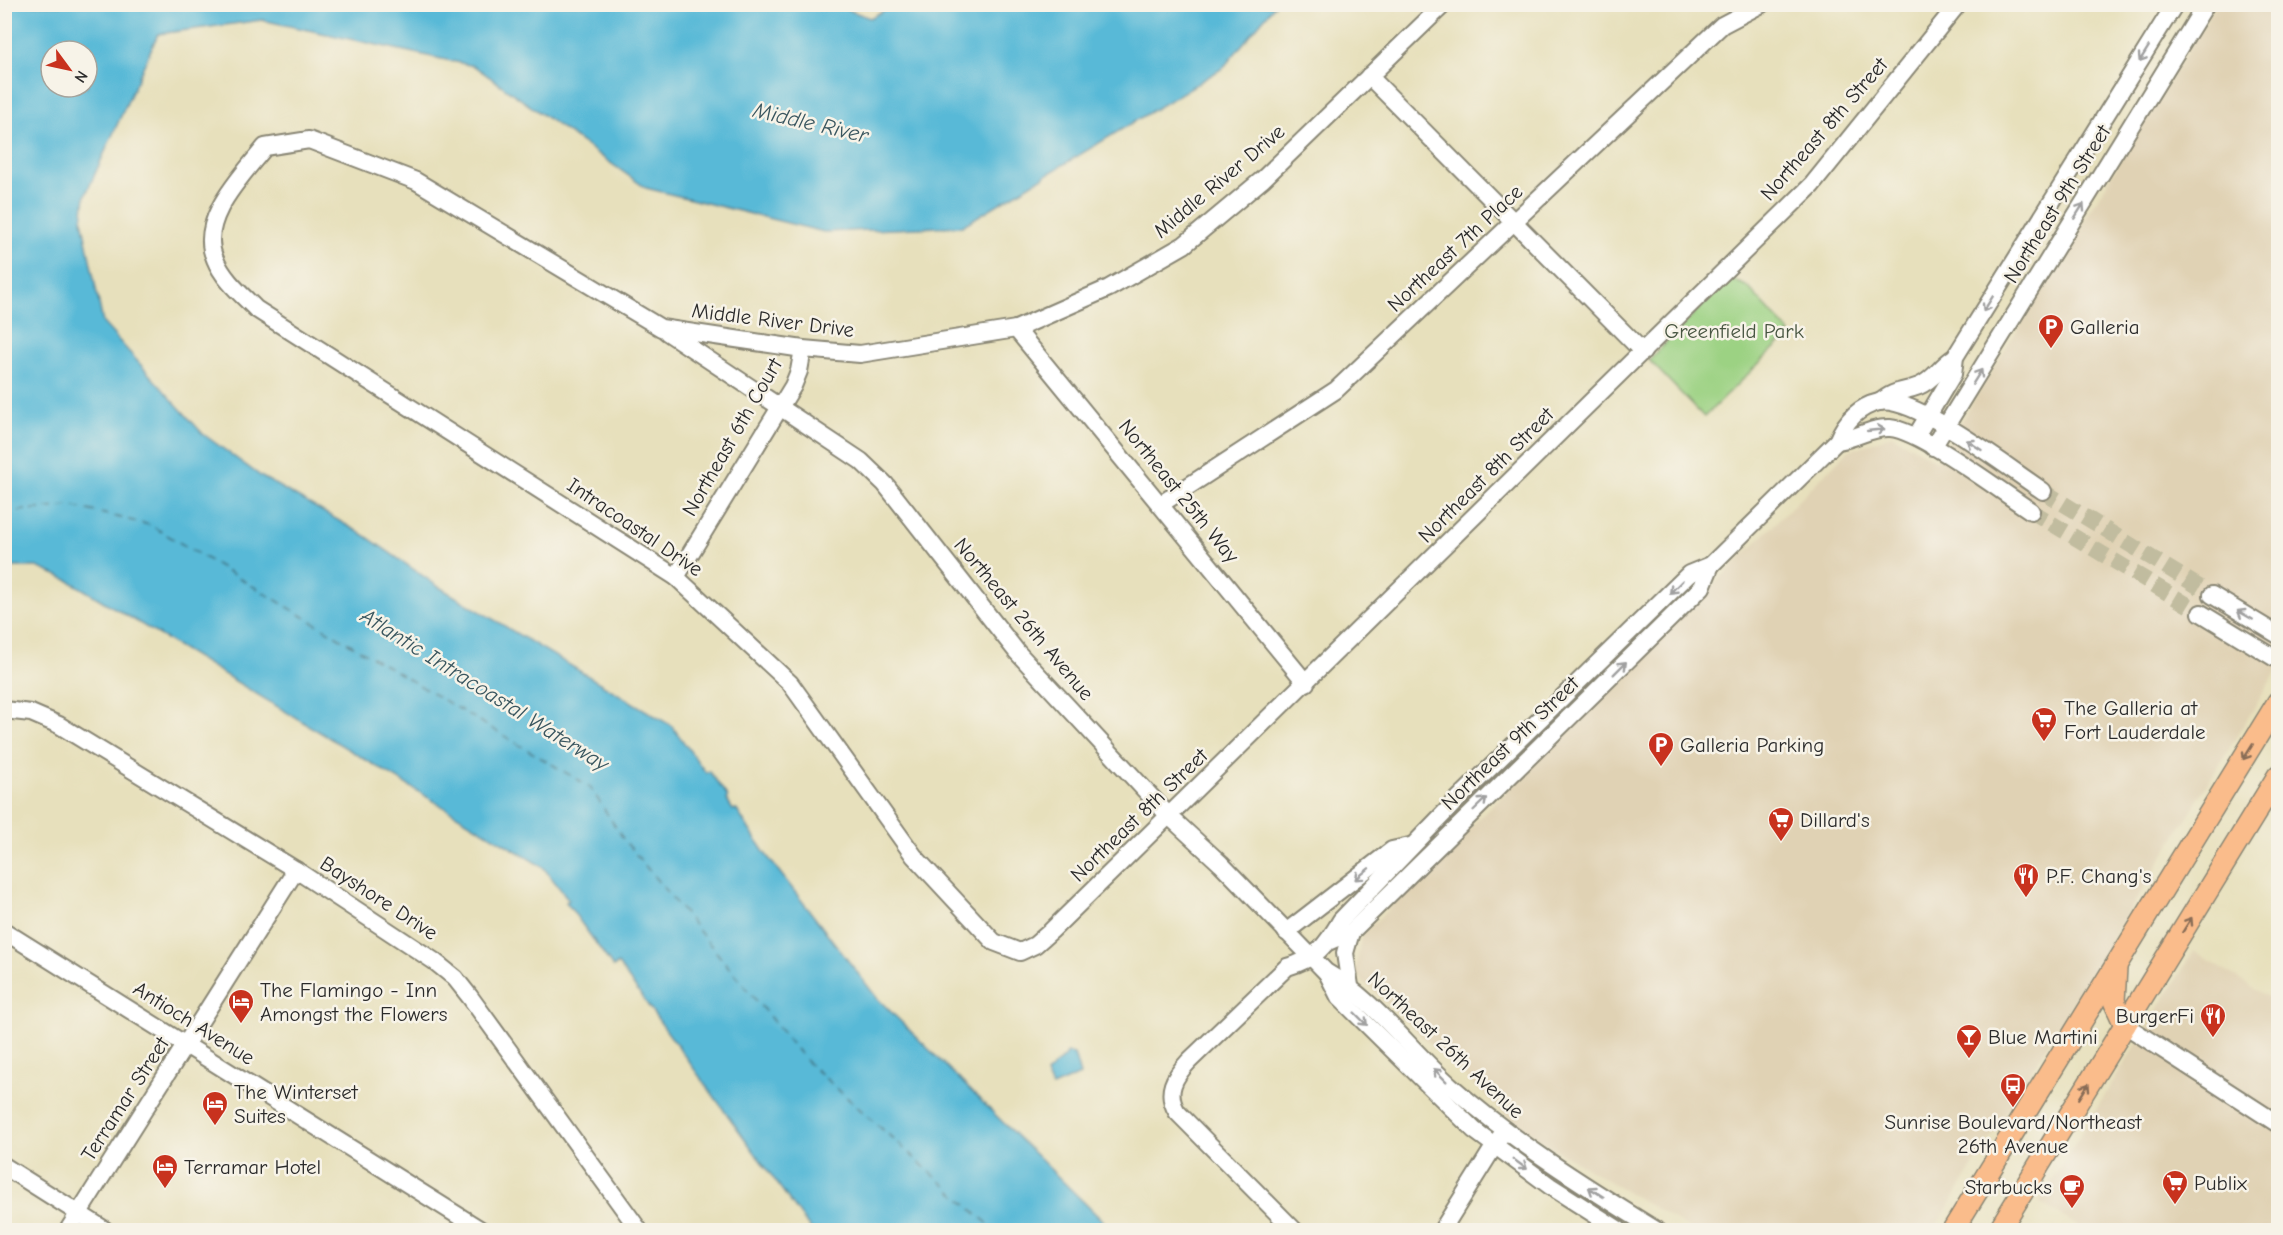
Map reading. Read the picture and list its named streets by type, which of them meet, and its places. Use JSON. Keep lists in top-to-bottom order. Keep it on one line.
{"streets":{"street":["Northeast 8th Street","Middle River Drive","Northeast 9th Street","Northeast 7th Place","Northeast 6th Court","Northeast 25th Way","Intracoastal Drive","Northeast 26th Avenue","Bayshore Drive","Antioch Avenue","Terramar Street"]},"crossings":[["Northeast 8th Street","Northeast 25th Way"],["Northeast 8th Street","Intracoastal Drive"],["Northeast 8th Street","Northeast 26th Avenue"],["Middle River Drive","Northeast 6th Court"],["Middle River Drive","Northeast 25th Way"],["Middle River Drive","Intracoastal Drive"],["Middle River Drive","Northeast 26th Avenue"],["Northeast 9th Street","Northeast 26th Avenue"],["Northeast 7th Place","Northeast 25th Way"],["Northeast 6th Court","Intracoastal Drive"],["Northeast 6th Court","Northeast 26th Avenue"],["Bayshore Drive","Terramar Street"],["Antioch Avenue","Terramar Street"]],"water":["Middle River","Atlantic Intracoastal Waterway"],"parks":["Greenfield Park"],"places":{"parking":["Galleria","Galleria Parking"],"supermarket":["The Galleria at Fort Lauderdale","Dillard's","Publix"],"restaurant":["P.F. Chang's","BurgerFi"],"hotel":["The Flamingo - Inn Amongst the Flowers","The Winterset Suites","Terramar Hotel"],"bar":["Blue Martini"],"bus stop":["Sunrise Boulevard/Northeast 26th Avenue"],"cafe":["Starbucks"]},"north":"bottom right"}
